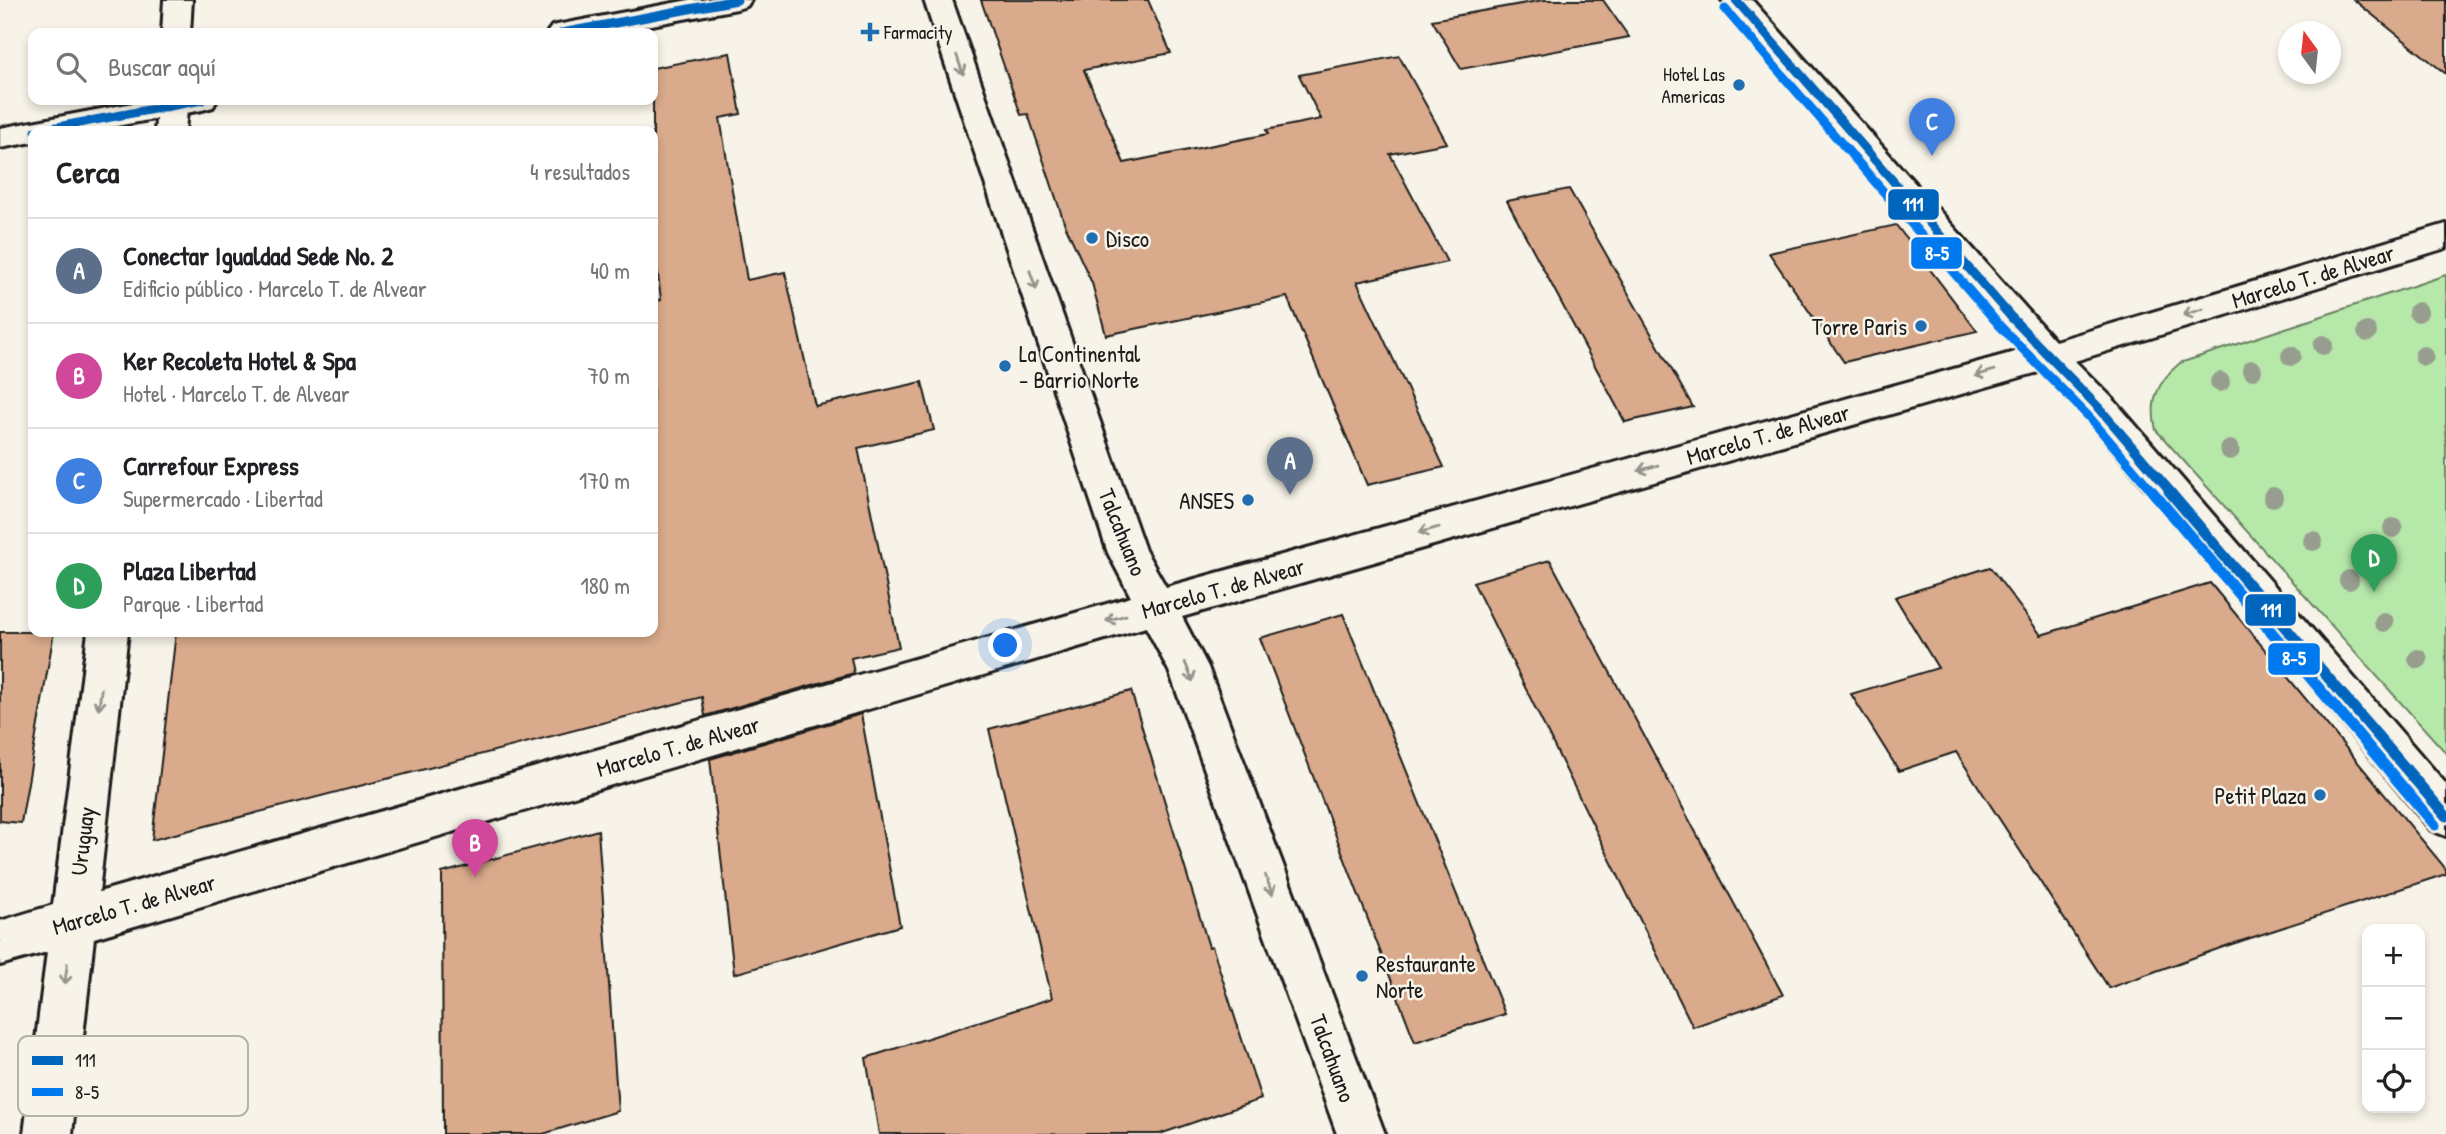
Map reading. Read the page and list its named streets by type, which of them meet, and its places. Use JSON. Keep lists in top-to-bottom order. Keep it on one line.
{"streets":{"street":["Marcelo T. de Alvear","Talcahuano","Uruguay"]},"crossings":[["Marcelo T. de Alvear","Talcahuano"],["Marcelo T. de Alvear","Uruguay"]],"one_way":["Marcelo T. de Alvear","Talcahuano","Uruguay"],"places":{"health":["Farmacity"],"other":["Hotel Las Americas","Disco","Torre Paris","La Continental - Barrio Norte","ANSES","Petit Plaza","Restaurante Norte"]},"lines":["transit line 111","transit line 8-5"],"legend":["111","8-5"],"north":"top","page":{"search":"Buscar aquí","pins":["C","A","D","B"],"heading":["Cerca","4 resultados"],"list":[{"mark":"A","name":"Conectar Igualdad Sede No. 2","note":"Edificio público · Marcelo T. de Alvear","value":"40 m"},{"mark":"B","name":"Ker Recoleta Hotel & Spa","note":"Hotel · Marcelo T. de Alvear","value":"70 m"},{"mark":"C","name":"Carrefour Express","note":"Supermercado · Libertad","value":"170 m"},{"mark":"D","name":"Plaza Libertad","note":"Parque · Libertad","value":"180 m"}],"map_buttons":["+","−"]}}
